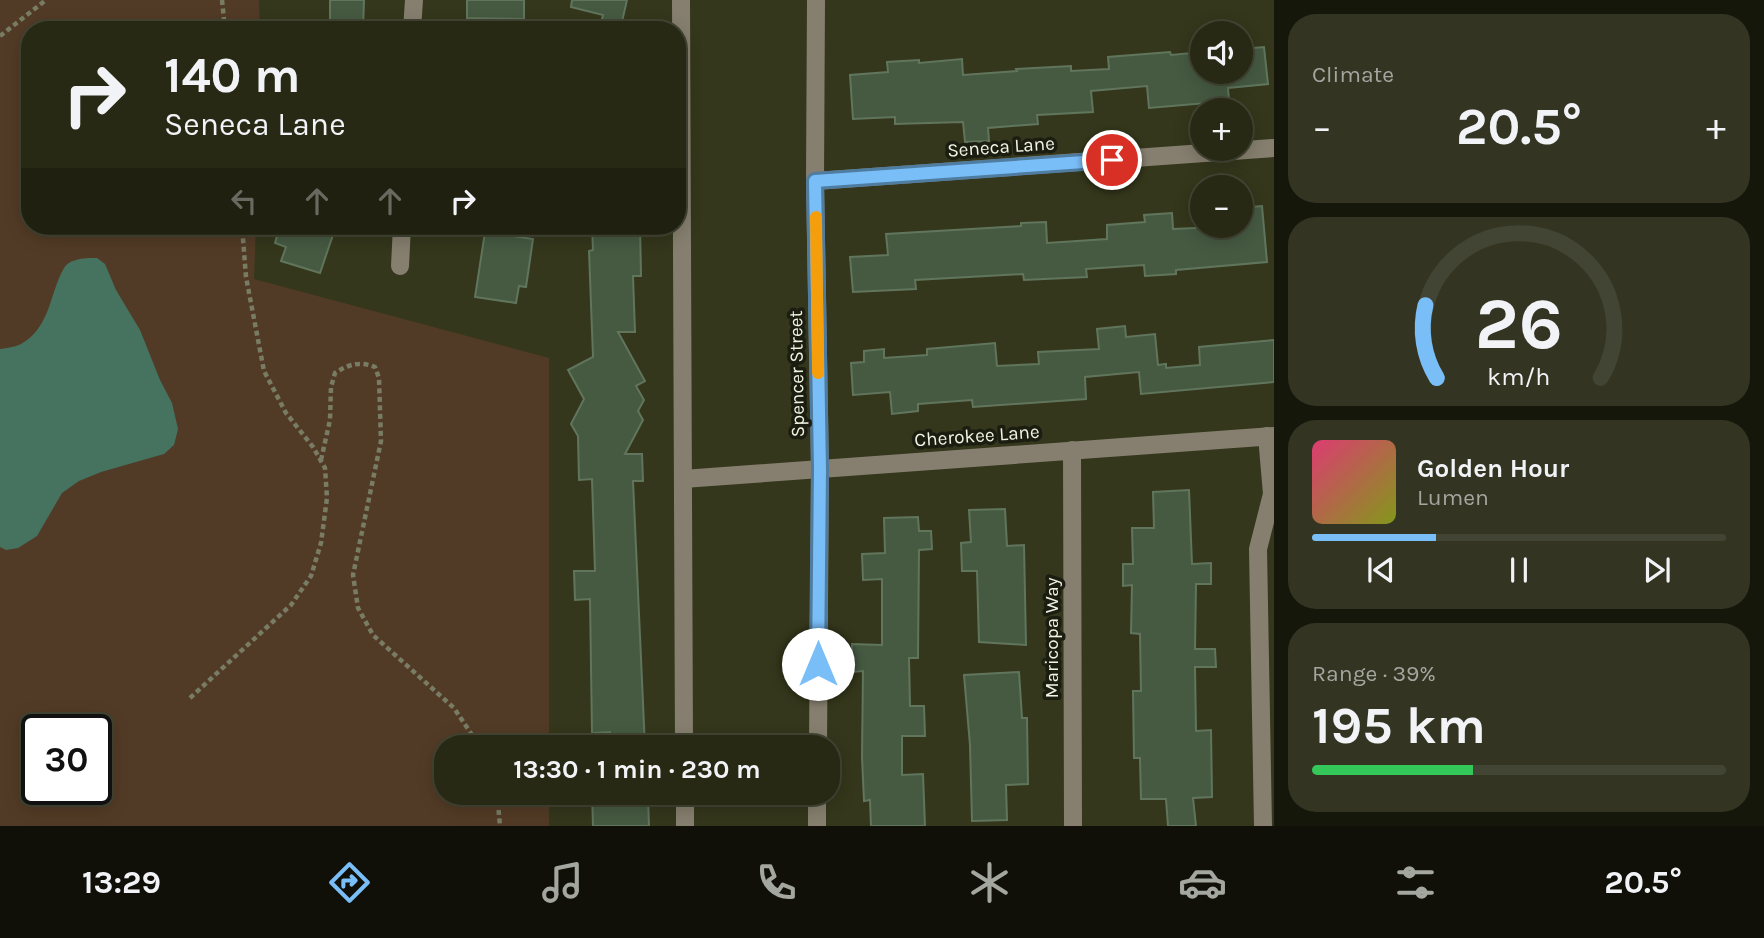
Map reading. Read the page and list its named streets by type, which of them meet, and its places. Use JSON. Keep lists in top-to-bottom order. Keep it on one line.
{"streets":{"street":["Seneca Lane","Spencer Street","Cherokee Lane","Maricopa Way"]},"crossings":[["Seneca Lane","Spencer Street"],["Spencer Street","Cherokee Lane"],["Cherokee Lane","Maricopa Way"]],"page":{"tile":["Climate",["Range · 39%","195 km"]],"map_buttons":["+","−"],"turn":["140 m","Seneca Lane"],"heat":["−","20.5°","+"],"song":["Golden Hour","Lumen"],"limit":"30","trip":"13:30 · 1 min · 230 m","tabs":["13:29","20.5°"],"gauge":["26","km/h"]}}
